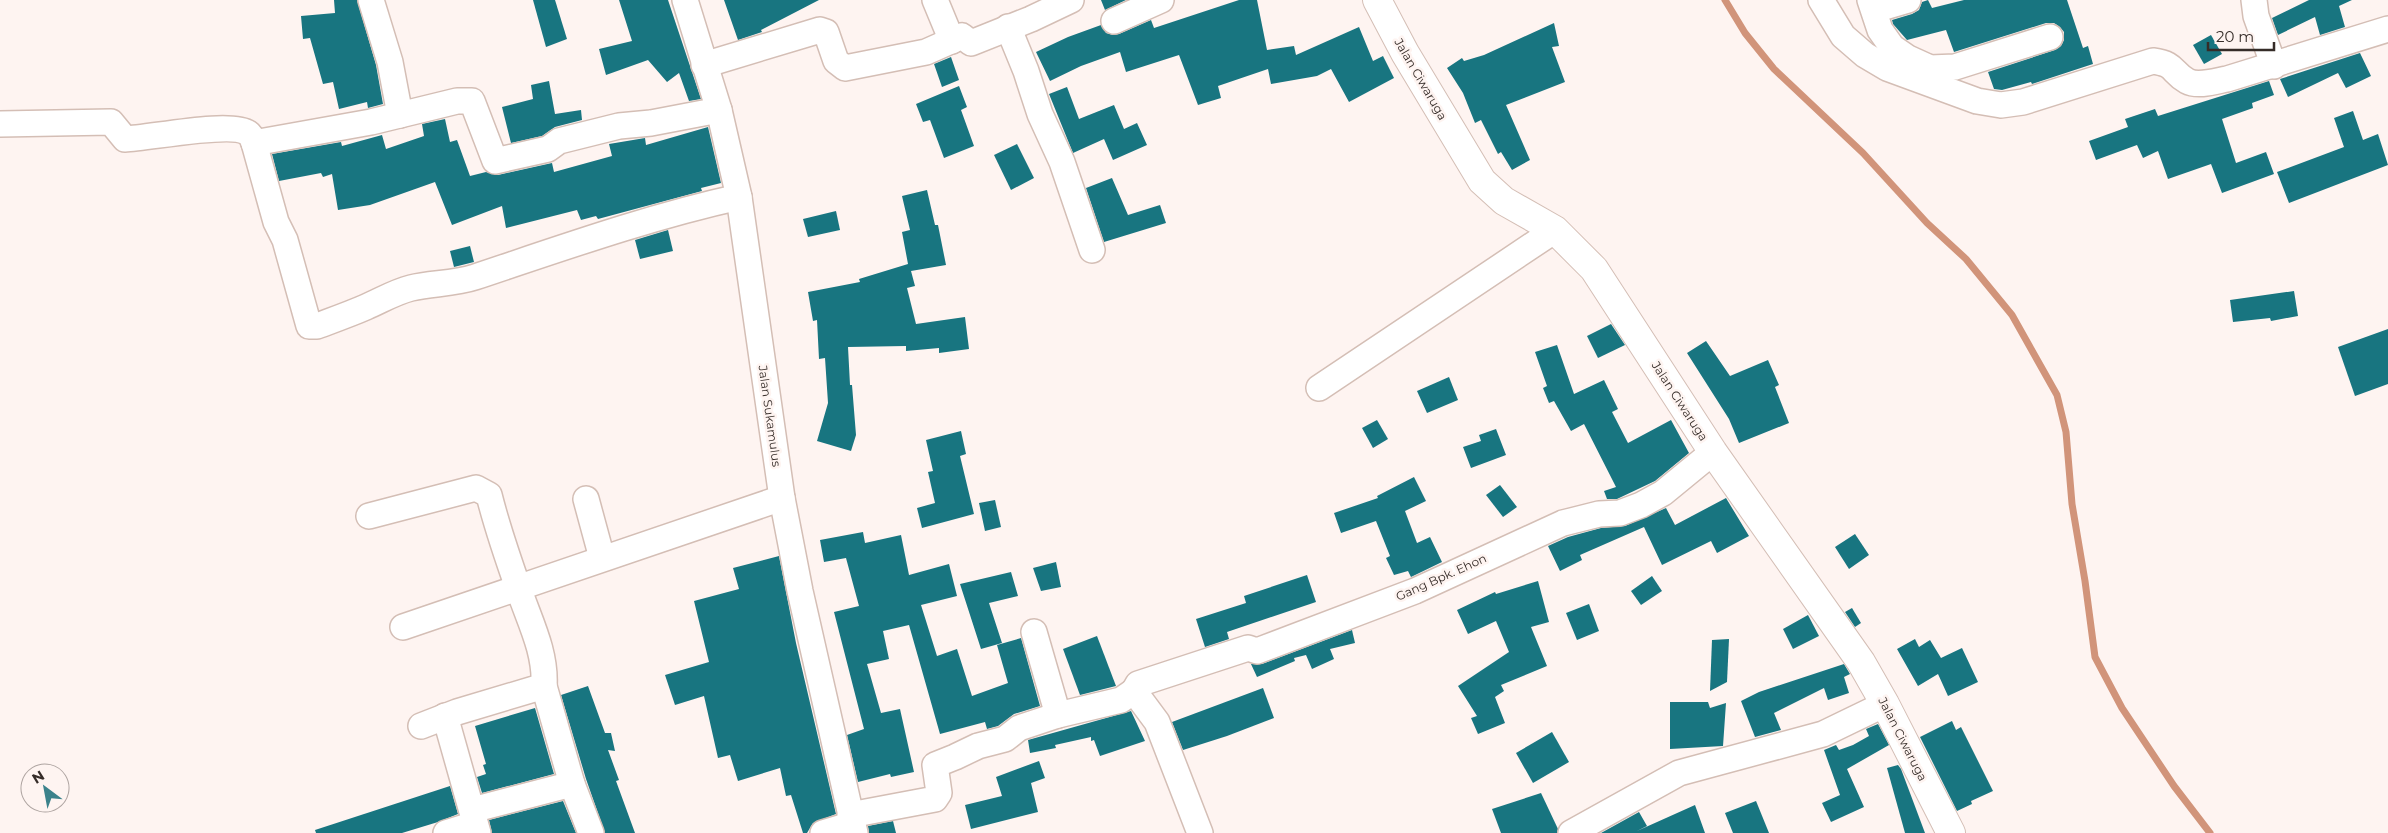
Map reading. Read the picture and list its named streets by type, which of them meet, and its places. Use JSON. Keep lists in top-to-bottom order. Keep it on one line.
{"streets":{"street":["Jalan Ciwaruga","Jalan Sukamulus","Gang Bpk. Ehon"]},"crossings":[["Jalan Ciwaruga","Gang Bpk. Ehon"],["Jalan Sukamulus","Gang Bpk. Ehon"]],"scale_bar":"20 m","north":"top left"}
